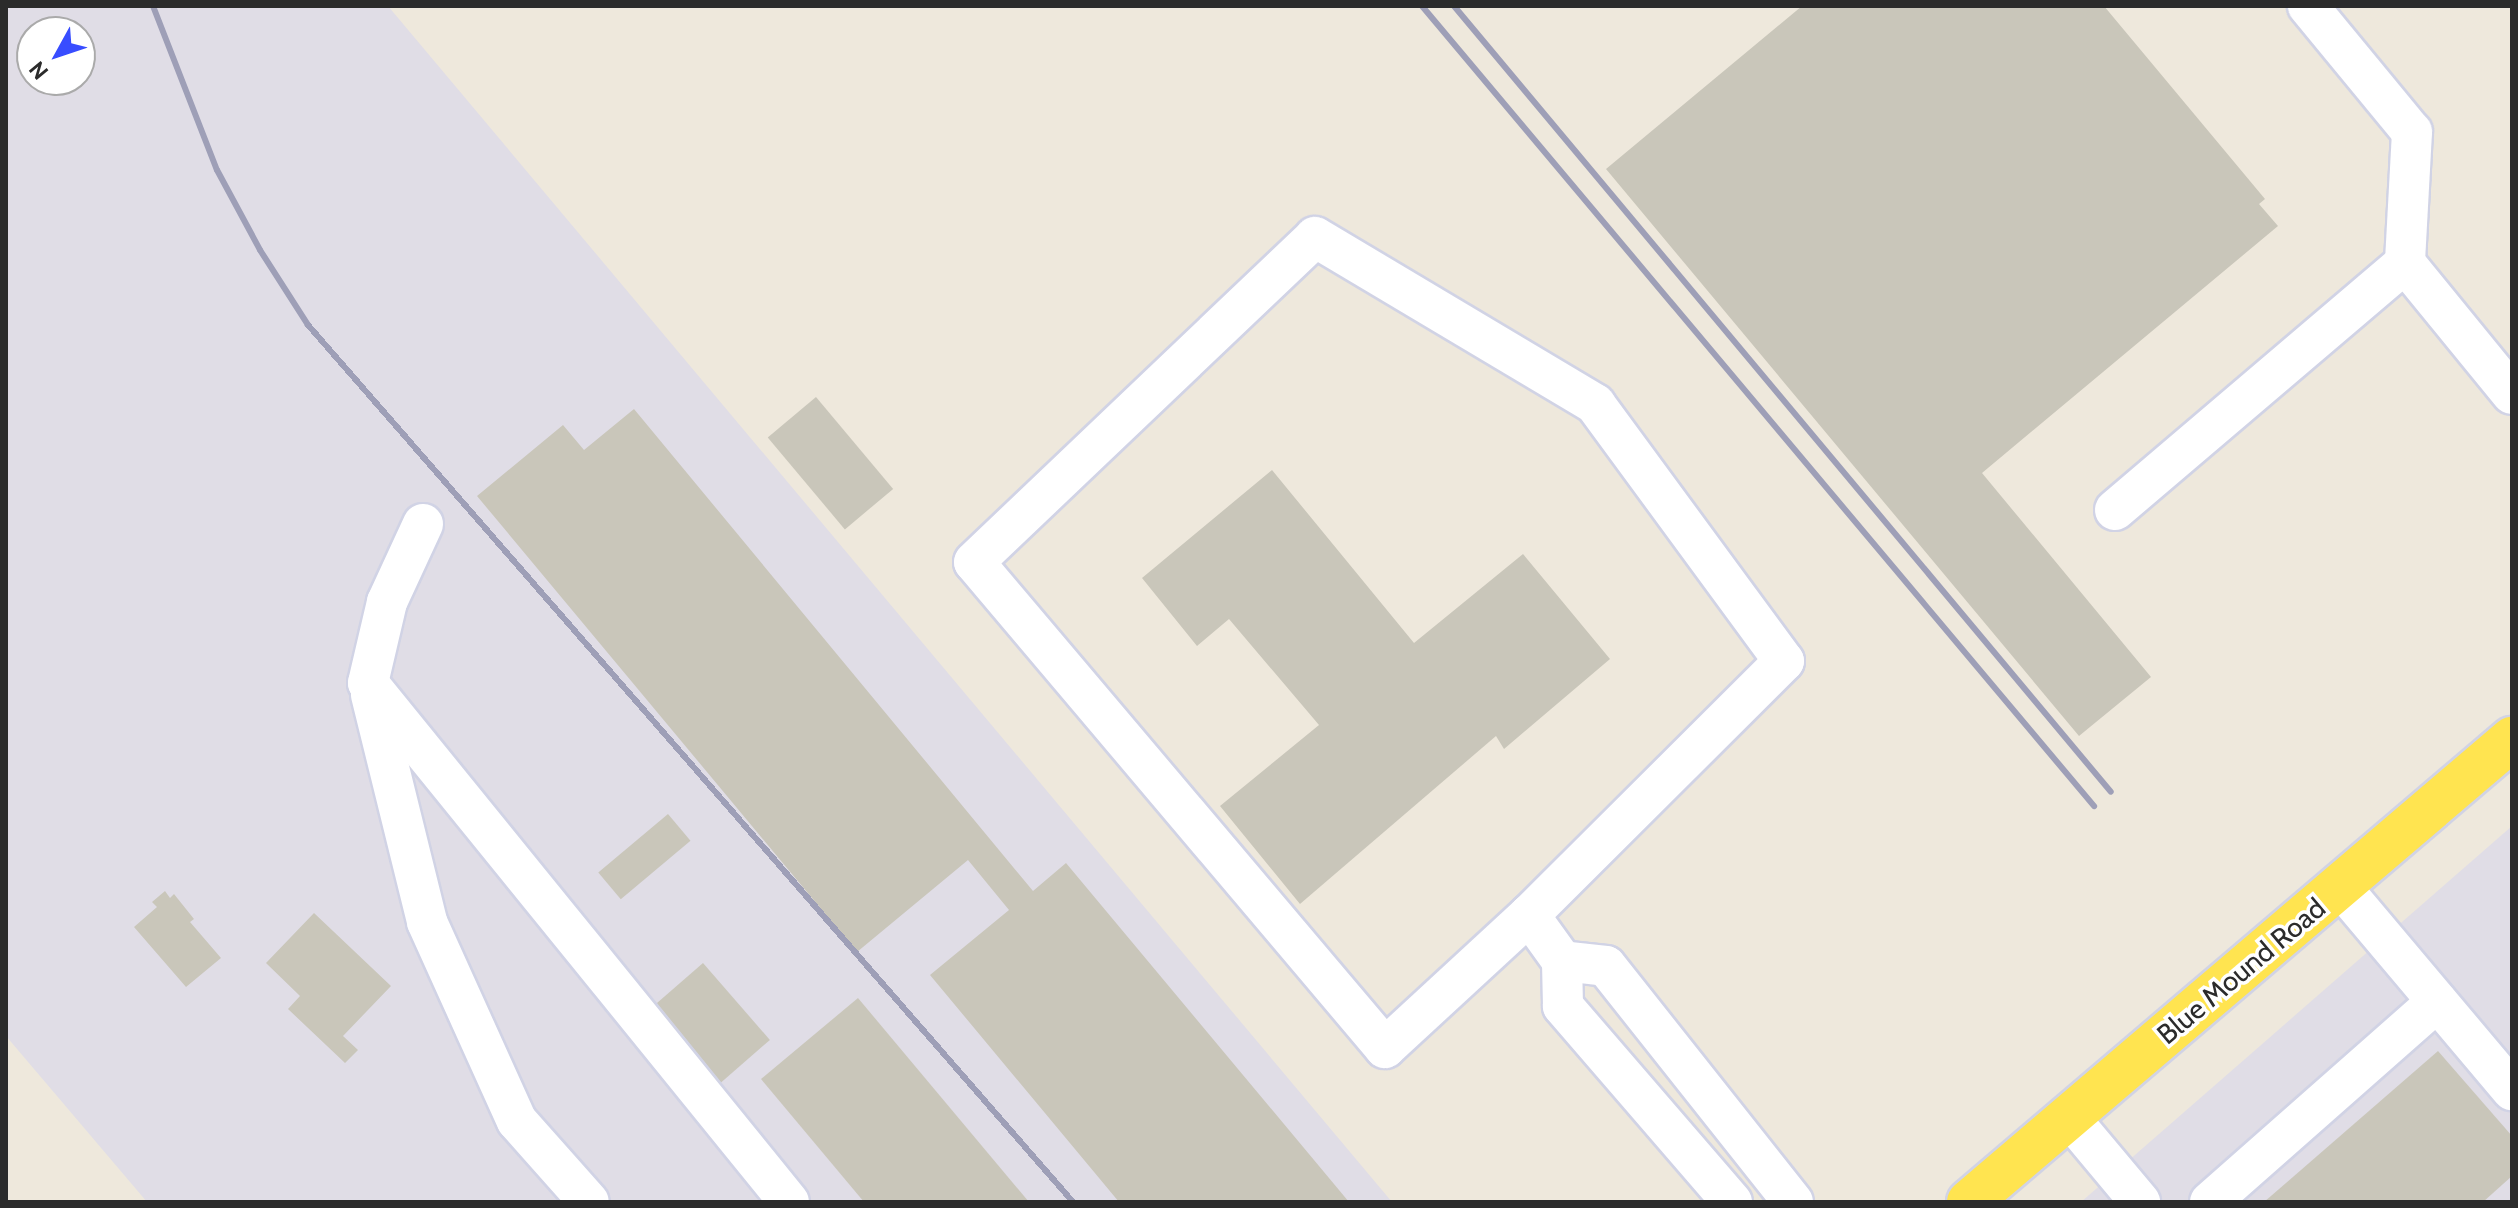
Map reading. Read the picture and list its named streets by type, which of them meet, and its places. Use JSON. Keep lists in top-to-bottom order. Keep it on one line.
{"streets":{"main road":["Blue Mound Road"]},"north":"bottom left"}
